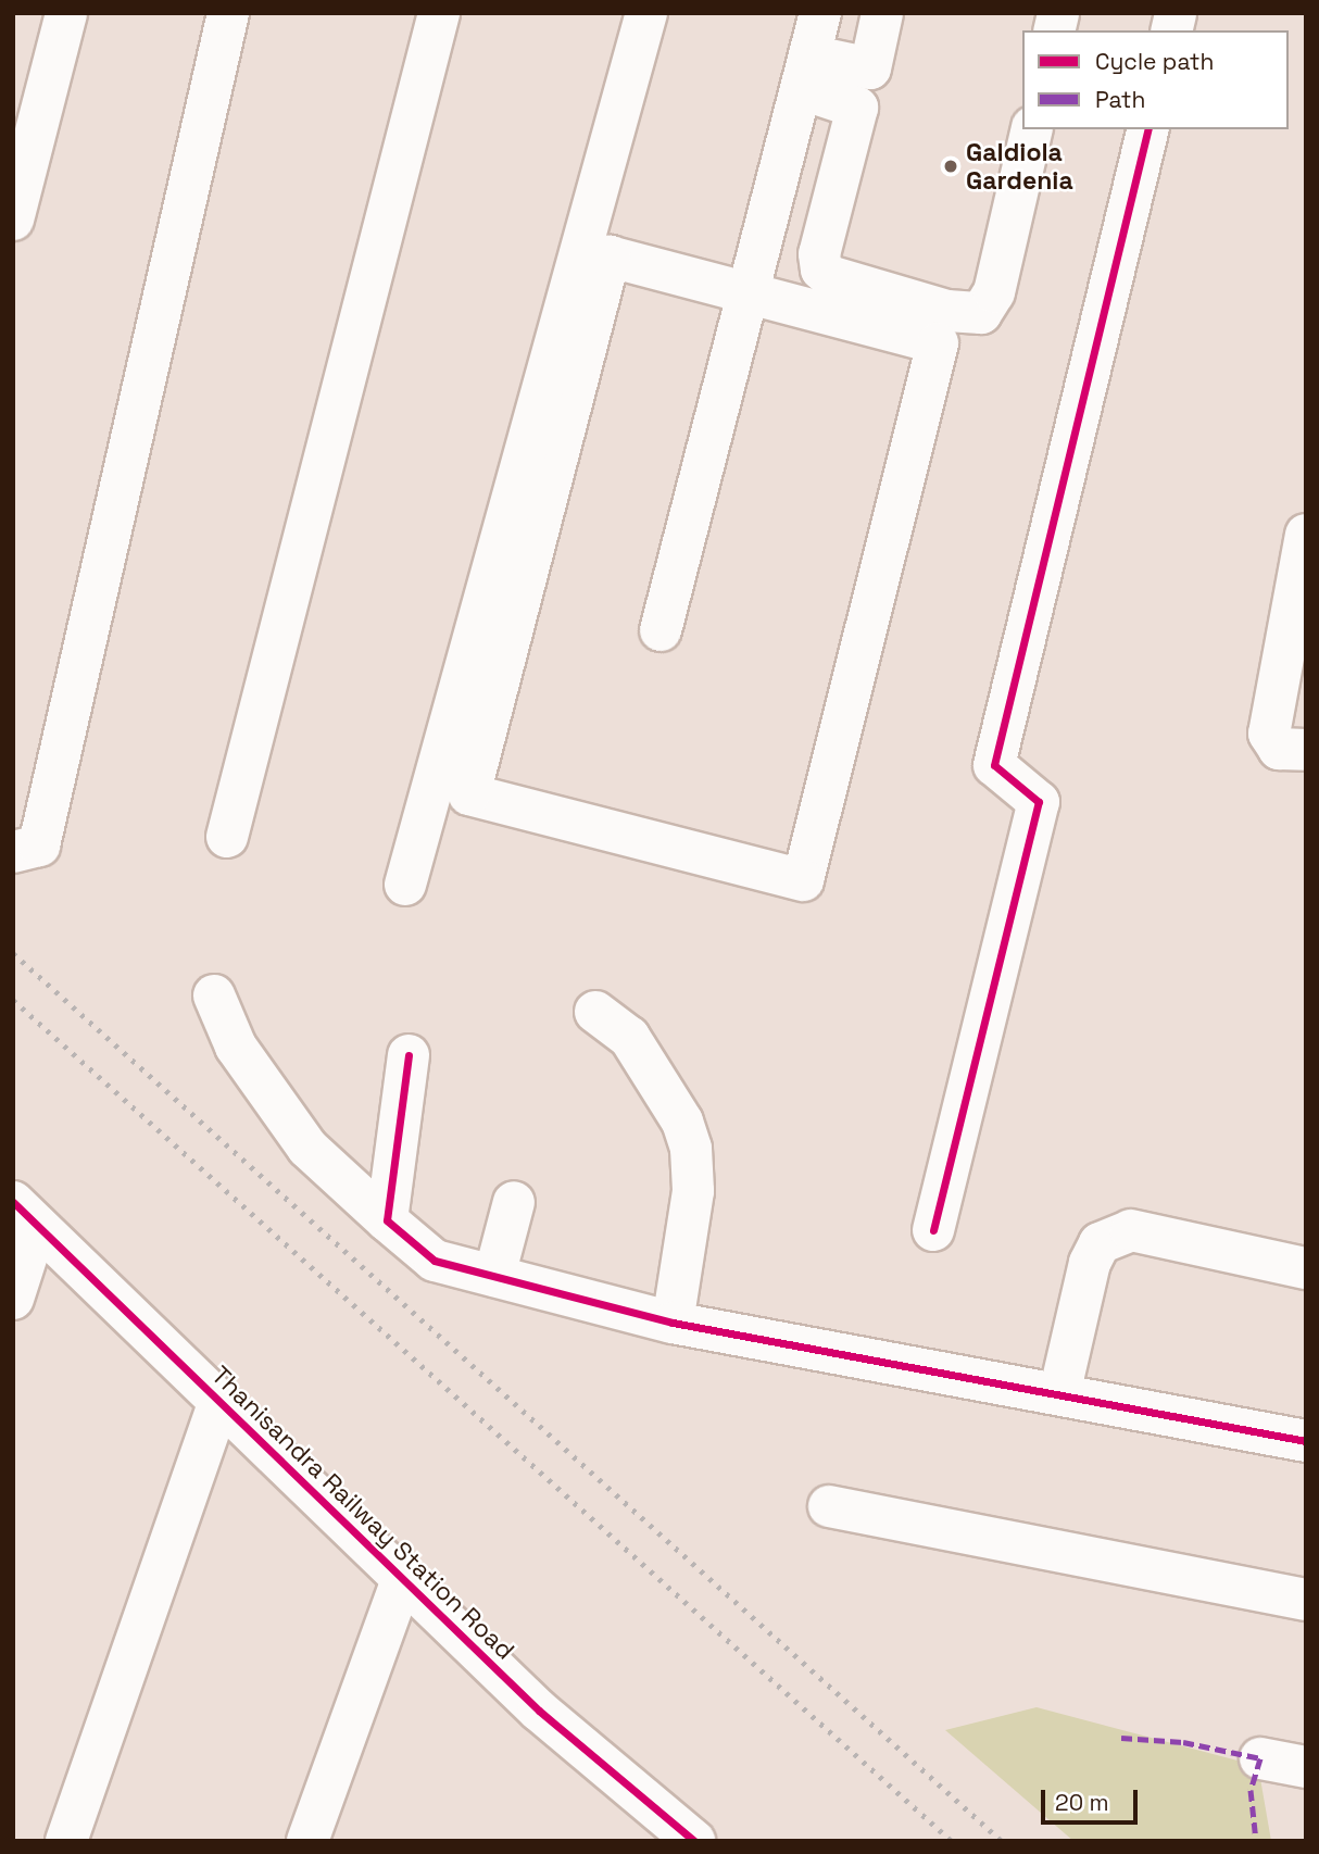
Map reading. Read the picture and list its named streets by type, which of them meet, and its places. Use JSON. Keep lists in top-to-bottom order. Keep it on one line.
{"streets":{"street":["Thanisandra Railway Station Road"]},"places":["Galdiola Gardenia"],"legend":["Cycle path","Path"],"scale_bar":"20 m"}
